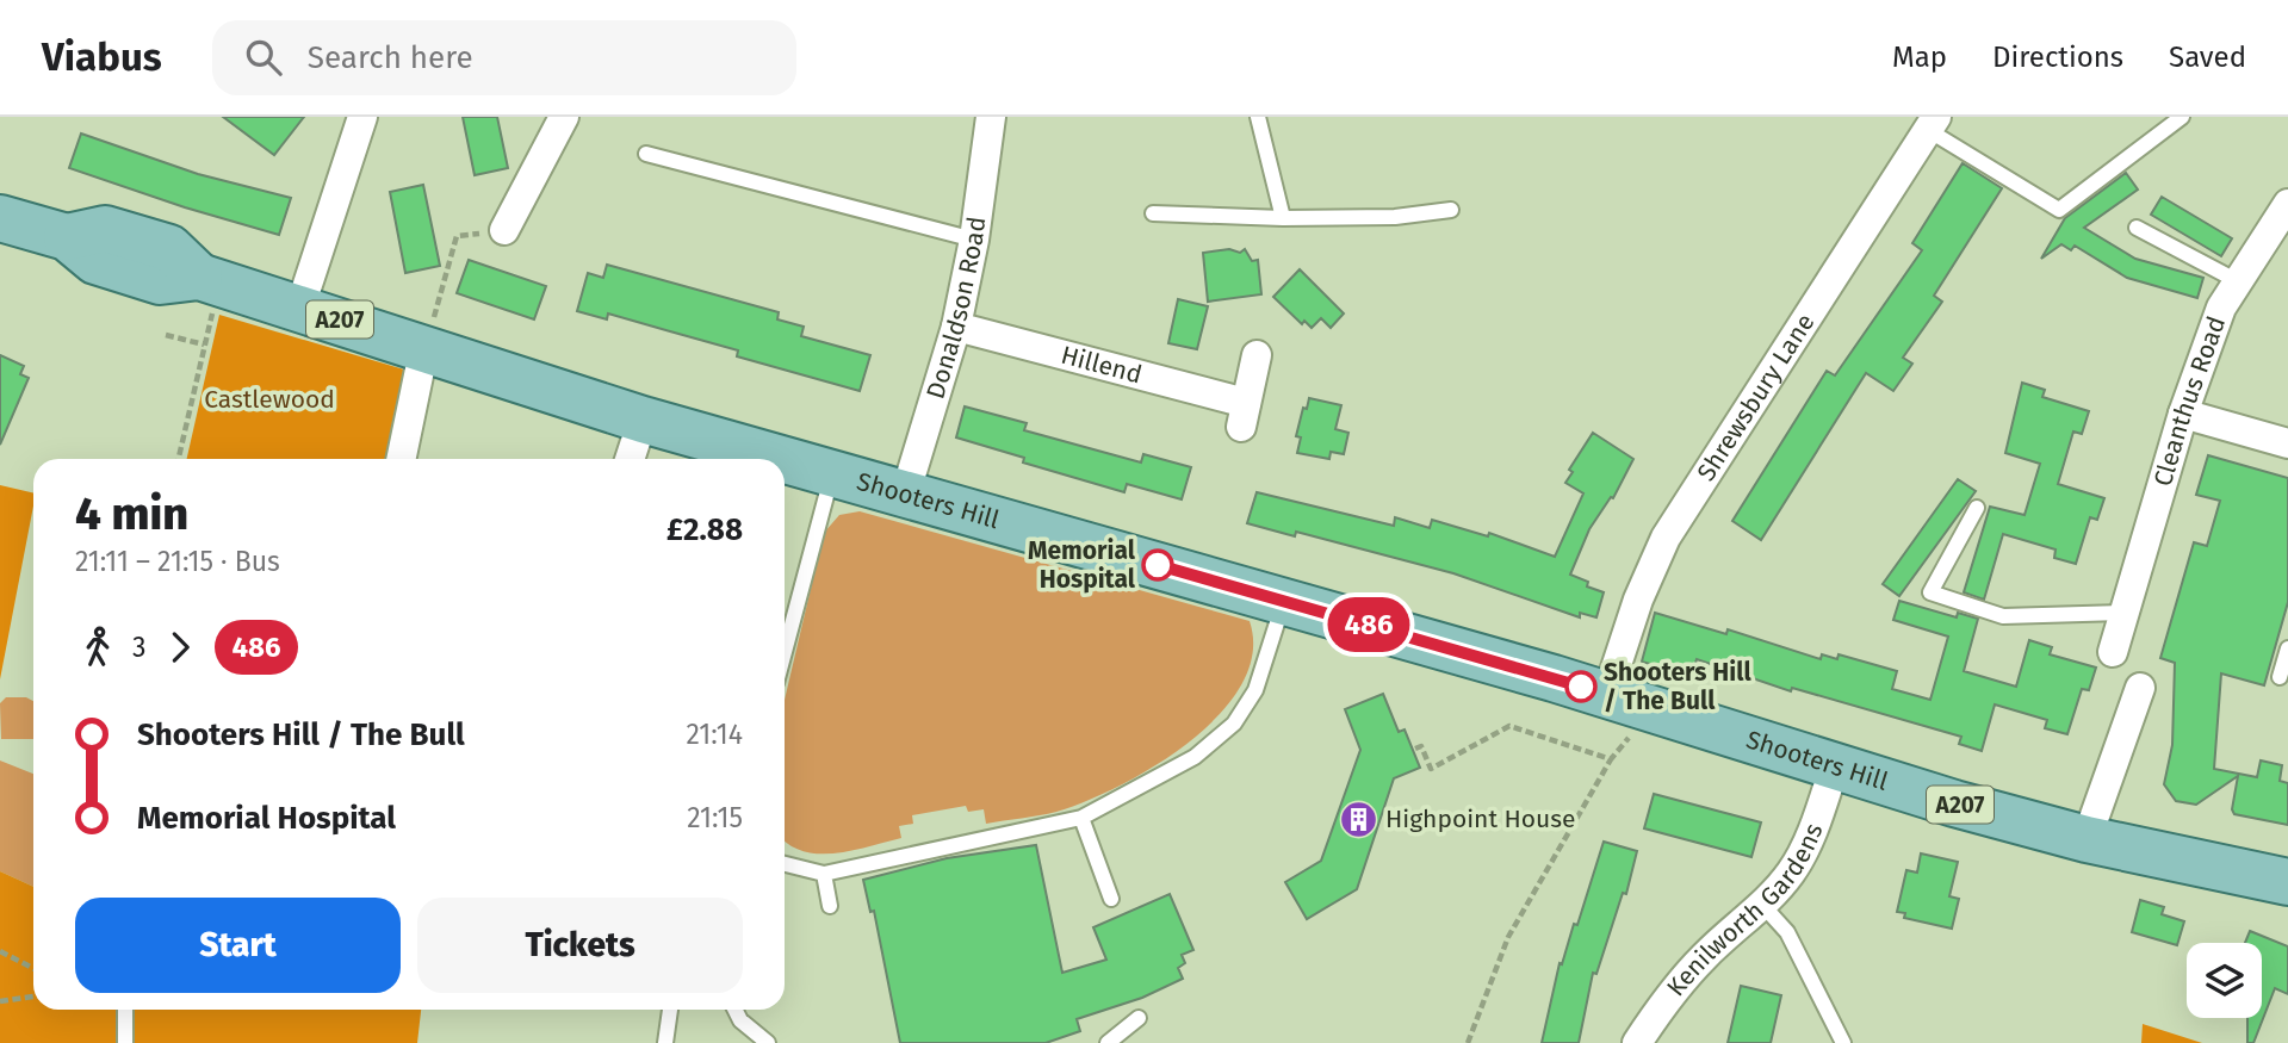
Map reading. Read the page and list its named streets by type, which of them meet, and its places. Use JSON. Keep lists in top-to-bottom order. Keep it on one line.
{"streets":{"main road":["A207","Shooters Hill"],"street":["Donaldson Road","Hillend","Shrewsbury Lane","Cleanthus Road","Kenilworth Gardens"]},"crossings":[["Donaldson Road","Hillend"],["Donaldson Road","Shooters Hill"],["Shrewsbury Lane","Shooters Hill"],["Shooters Hill","Kenilworth Gardens"]],"parks":["Castlewood"],"places":{"other":["Memorial Hospital","Shooters Hill / The Bull"],"building":["Highpoint House"]},"lines":["bus line 486"],"page":{"header":"Viabus","search":"Search here","nav":["Map","Directions","Saved"],"on_map":"486","heading":["4 min","21:11 – 21:15 · Bus","£2.88"],"legs":["3","486"],"list":[{"name":"Shooters Hill / The Bull","value":"21:14"},{"name":"Memorial Hospital","value":"21:15"}],"buttons":["Start","Tickets"]}}
